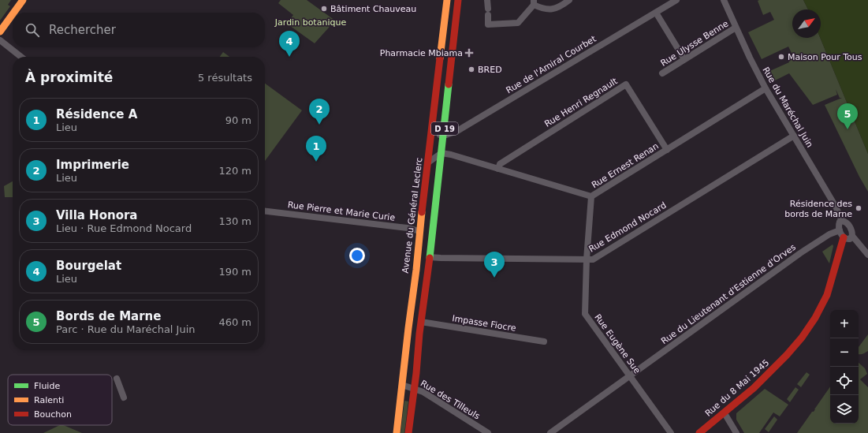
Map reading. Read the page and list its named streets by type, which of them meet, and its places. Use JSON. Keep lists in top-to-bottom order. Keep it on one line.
{"streets":{"main road":["D 19","Avenue du Général Leclerc","Rue du 8 Mai 1945"],"street":["Rue Ulysse Benne","Rue de l'Amiral Courbet","Rue Henri Regnault","Rue du Maréchal Juin","Rue Ernest Renan","Rue Pierre et Marie Curie","Rue Edmond Nocard","Rue du Lieutenant d'Estienne d'Orves","Impasse Fiocre","Rue Eugène Sue","Rue des Tilleuls"]},"crossings":[["Rue Ulysse Benne","Rue du Maréchal Juin"],["Rue de l'Amiral Courbet","D 19"],["Rue Henri Regnault","Rue Ernest Renan"],["Rue du Maréchal Juin","Rue Ernest Renan"],["Rue du Maréchal Juin","Rue Edmond Nocard"],["D 19","Rue Ernest Renan"],["D 19","Rue Edmond Nocard"],["D 19","Impasse Fiocre"],["D 19","Rue des Tilleuls"],["Rue Ernest Renan","Rue Eugène Sue"],["Rue Pierre et Marie Curie","Avenue du Général Leclerc"],["Avenue du Général Leclerc","Rue des Tilleuls"],["Rue Edmond Nocard","Rue Eugène Sue"],["Rue du Lieutenant d'Estienne d'Orves","Rue Eugène Sue"]],"parks":["Jardin botanique"],"places":{"other":["Bâtiment Chauveau","Maison Pour Tous","BRED","Résidence des bords de Marne"],"health":["Pharmacie Mbiama"]},"legend":["Fluide","Ralenti","Bouchon"],"north":"top right","page":{"search":"Rechercher","pins":["4","2","5","1","3"],"heading":["À proximité","5 résultats"],"list":[{"mark":"1","name":"Résidence A","note":"Lieu","value":"90 m"},{"mark":"2","name":"Imprimerie","note":"Lieu","value":"120 m"},{"mark":"3","name":"Villa Honora","note":"Lieu · Rue Edmond Nocard","value":"130 m"},{"mark":"4","name":"Bourgelat","note":"Lieu","value":"190 m"},{"mark":"5","name":"Bords de Marne","note":"Parc · Rue du Maréchal Juin","value":"460 m"}],"map_buttons":["+","−"]}}
